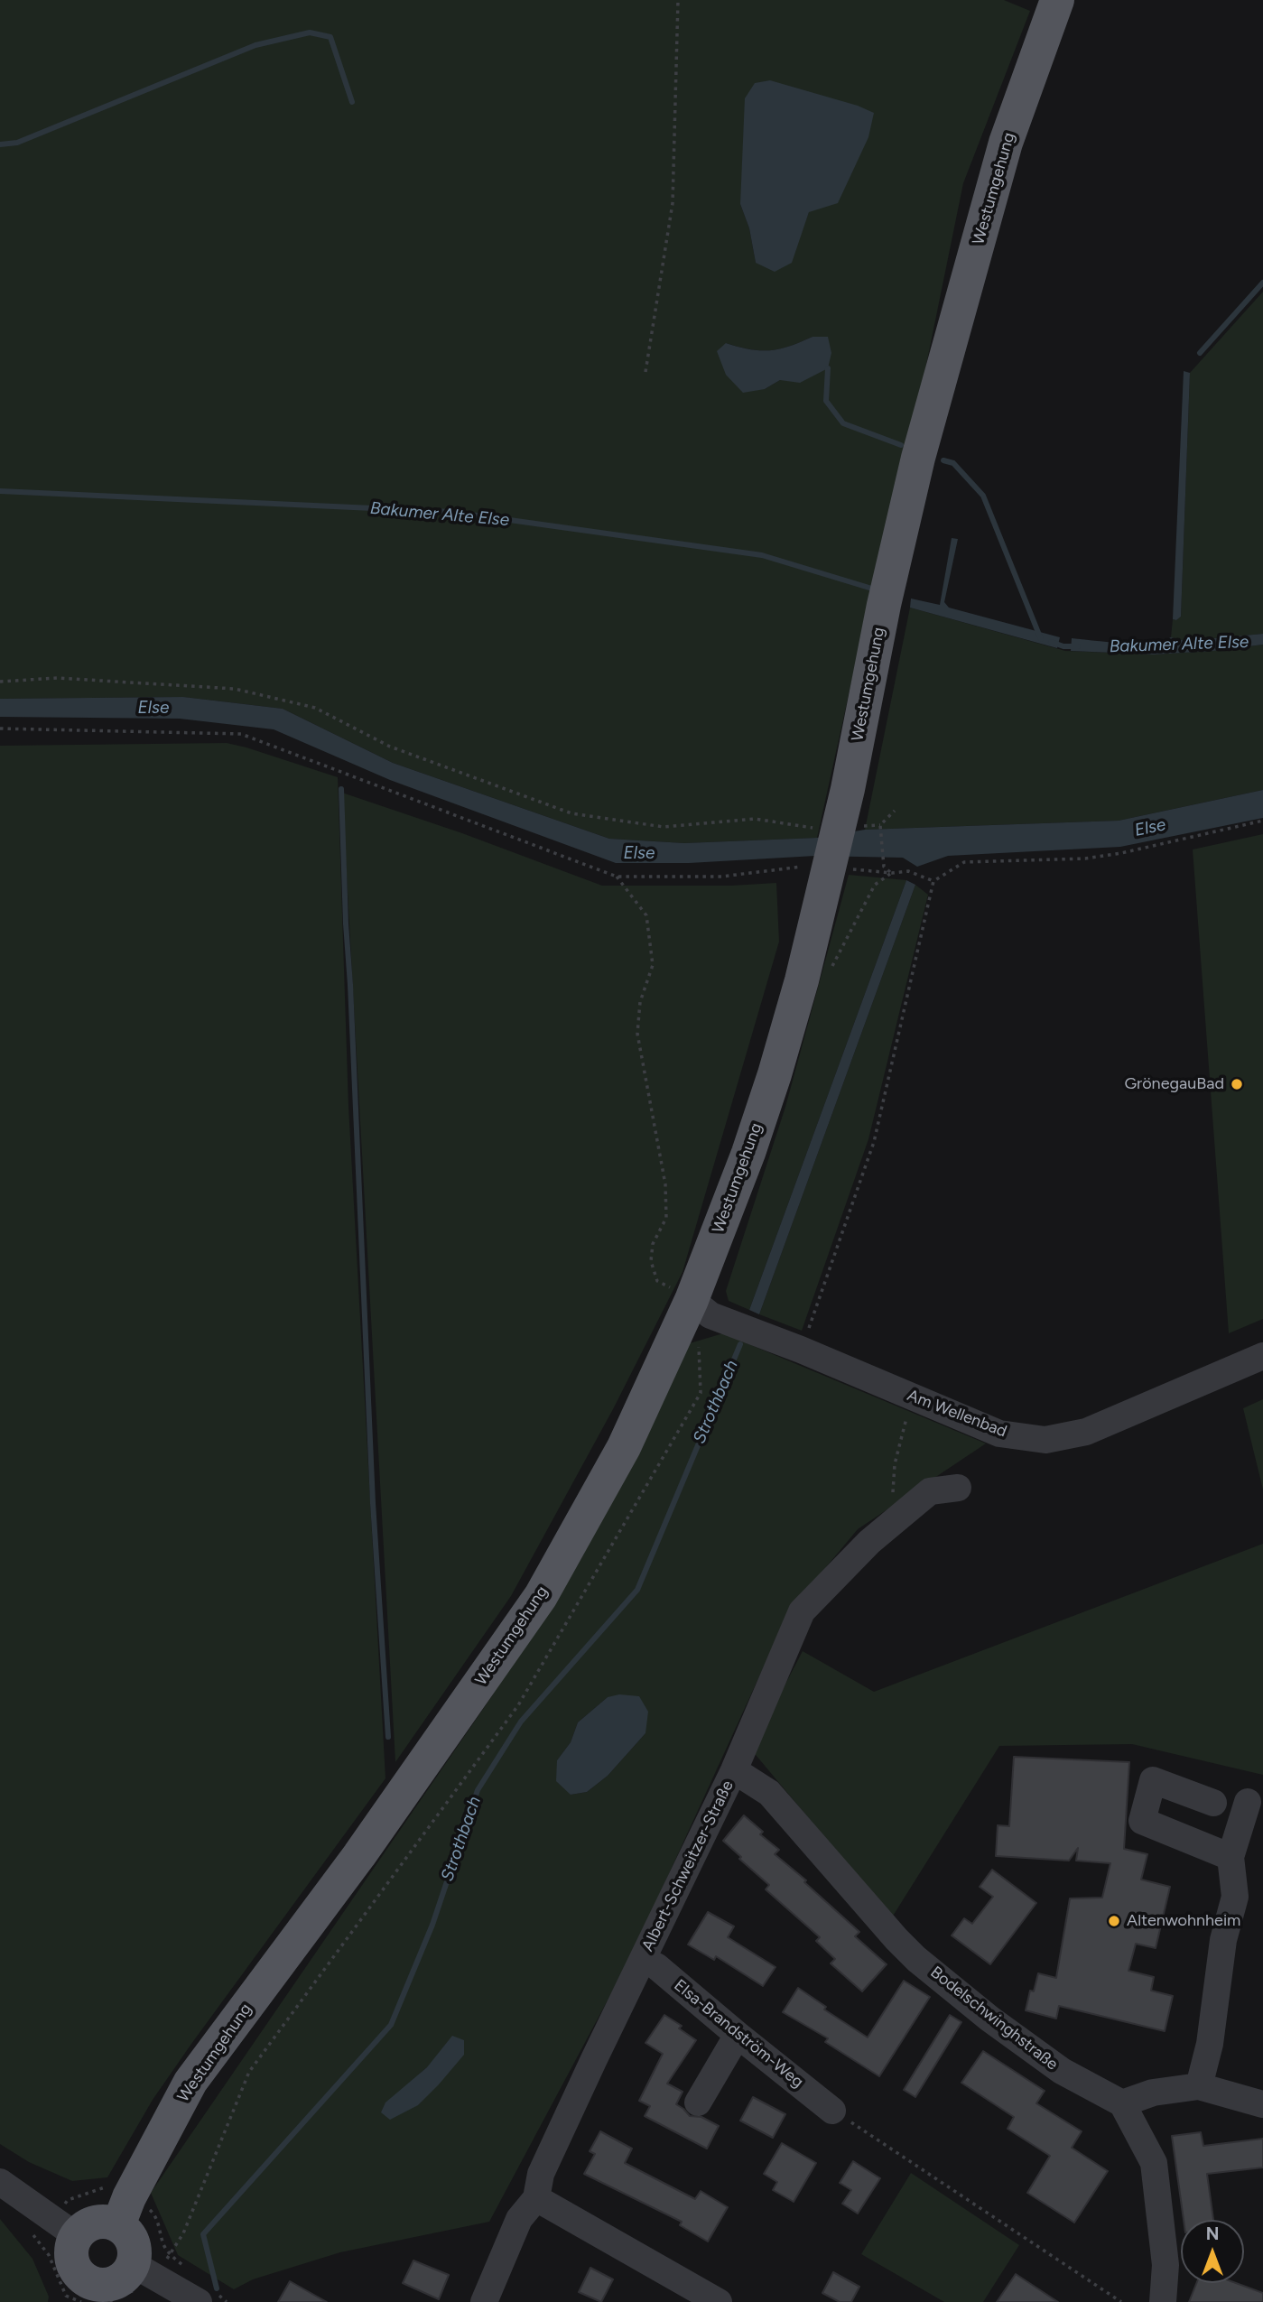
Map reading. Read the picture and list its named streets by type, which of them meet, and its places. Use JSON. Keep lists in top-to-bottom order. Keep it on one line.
{"streets":{"main road":["Westumgehung"],"street":["Am Wellenbad","Albert-Schweitzer-Straße","Bodelschwinghstraße","Elsa-Brandström-Weg"]},"crossings":[["Westumgehung","Am Wellenbad"],["Albert-Schweitzer-Straße","Bodelschwinghstraße"],["Albert-Schweitzer-Straße","Elsa-Brandström-Weg"]],"water":["Bakumer Alte Else","Else","Strothbach"],"places":["GrönegauBad","Altenwohnheim"],"north":"top"}
